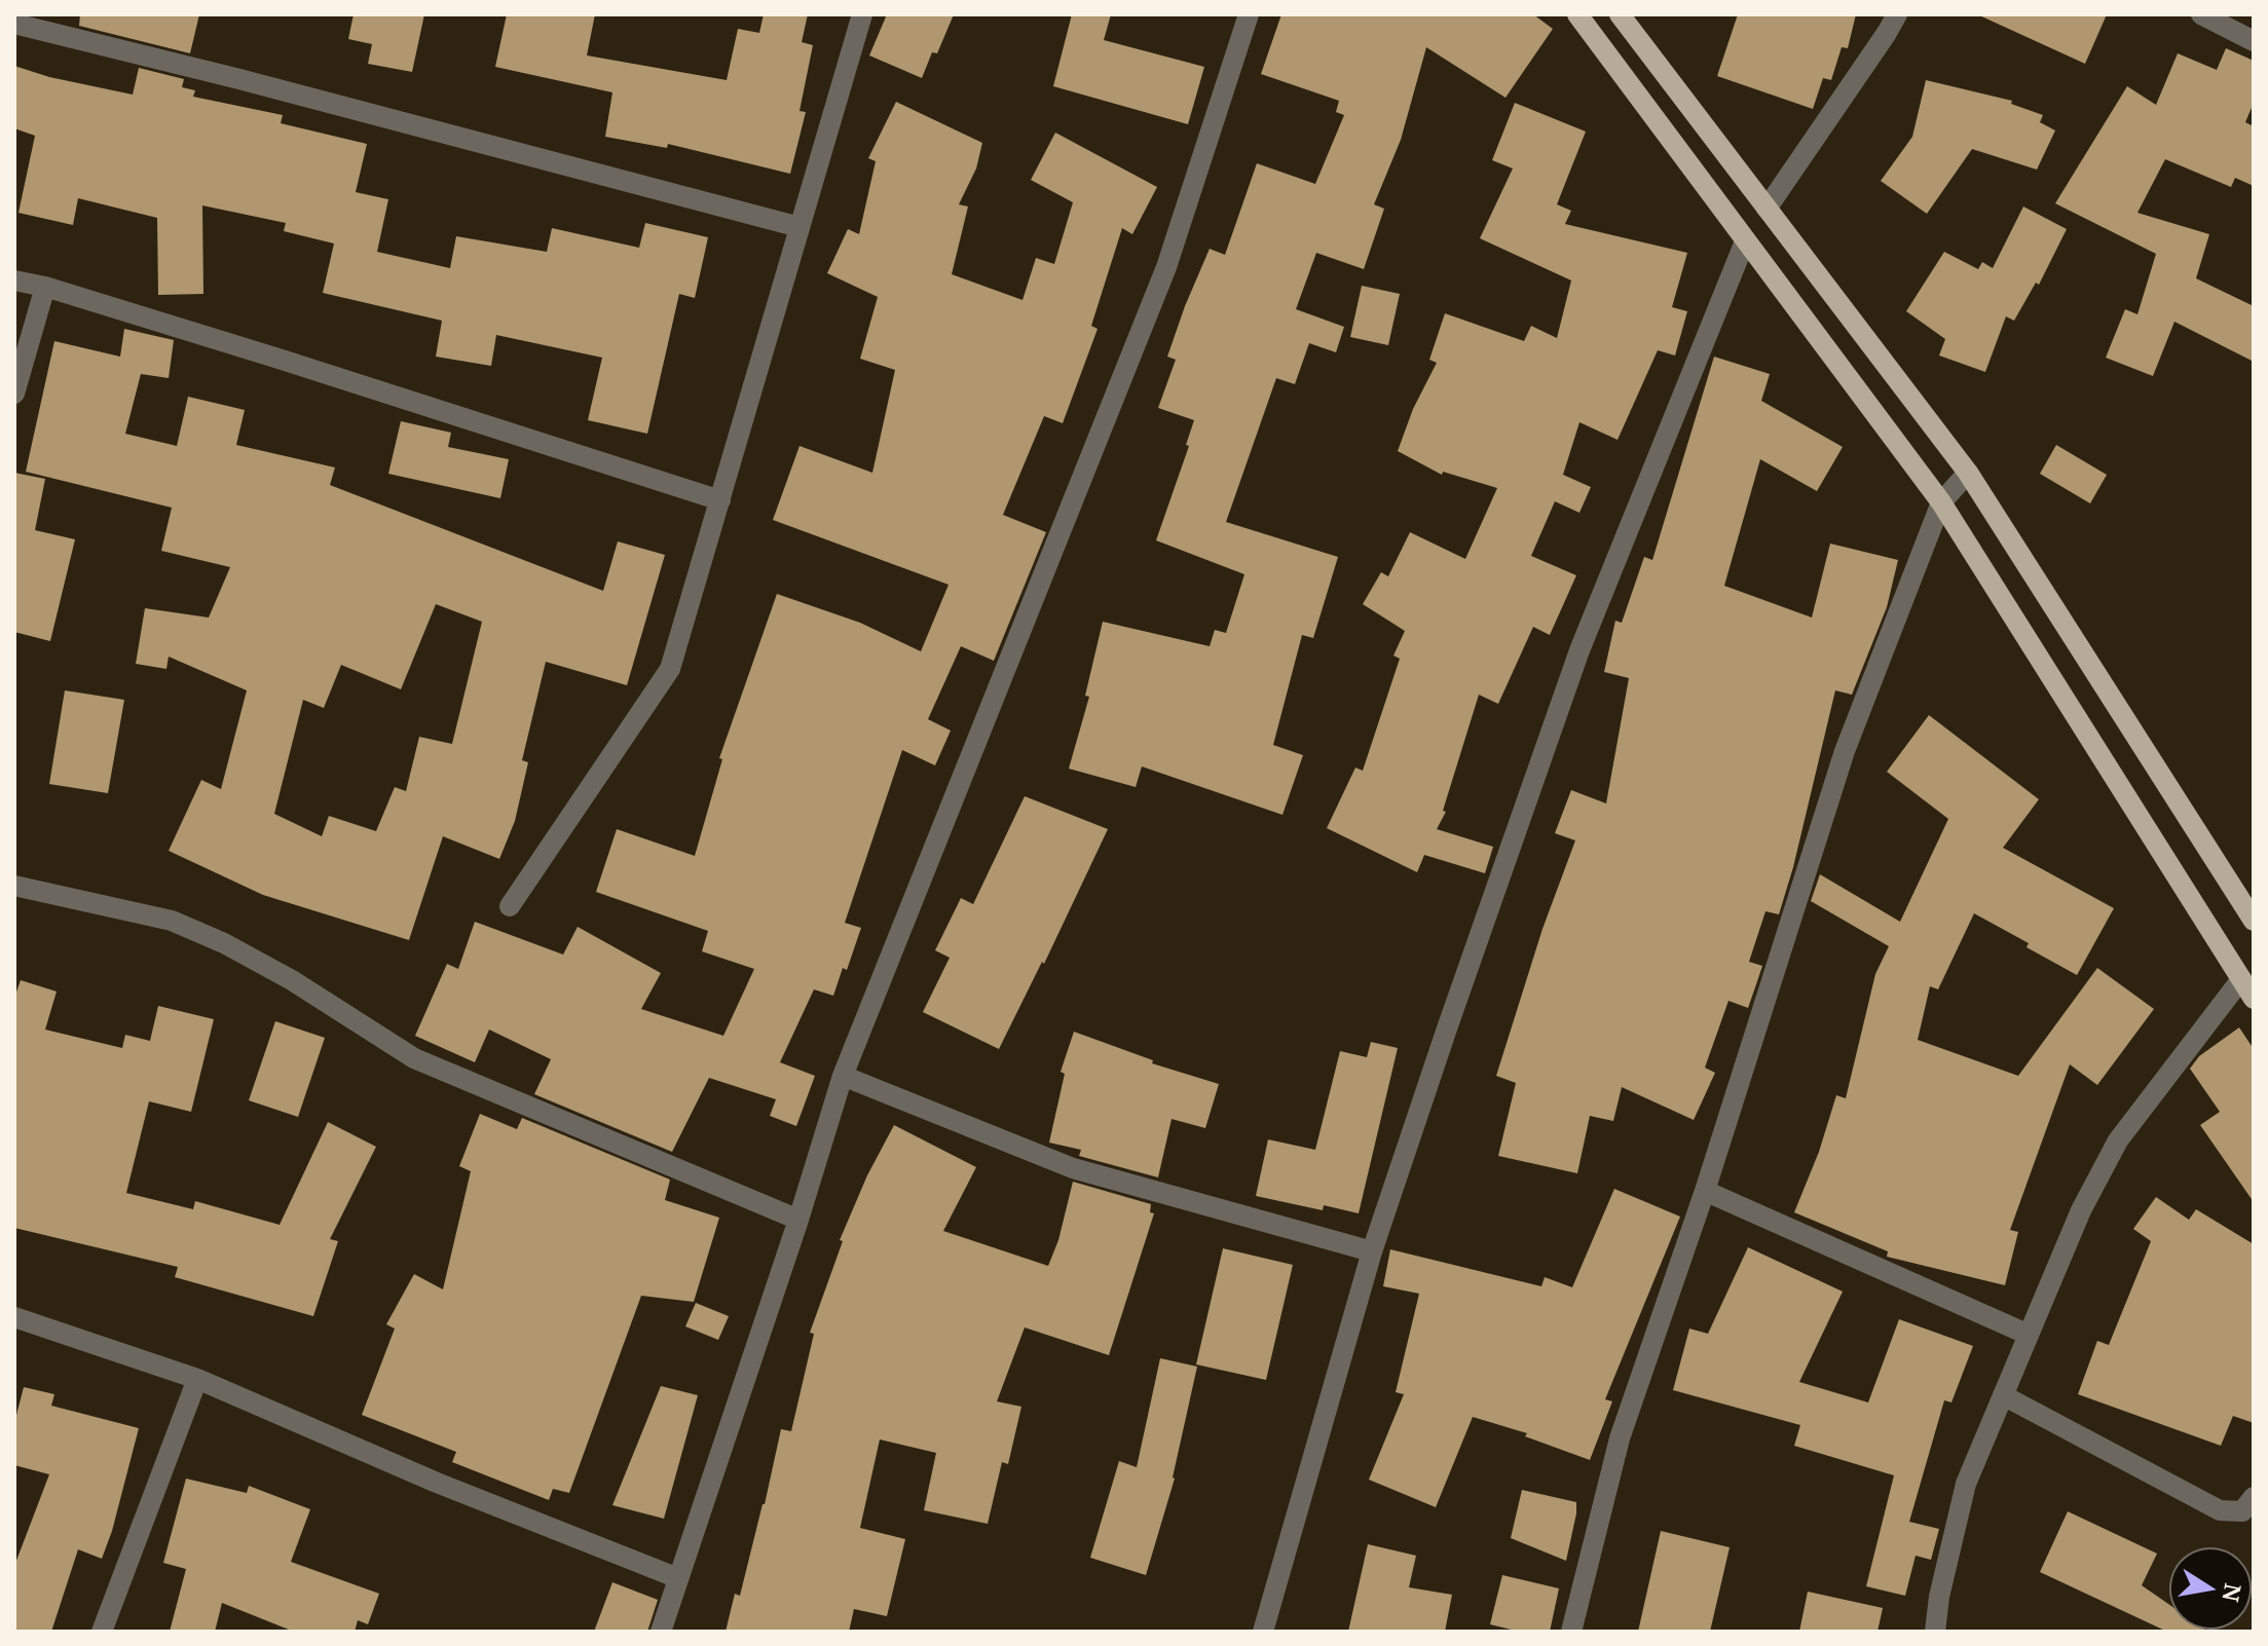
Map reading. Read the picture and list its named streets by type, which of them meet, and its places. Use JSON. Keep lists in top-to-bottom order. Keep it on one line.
{"north":"right"}
